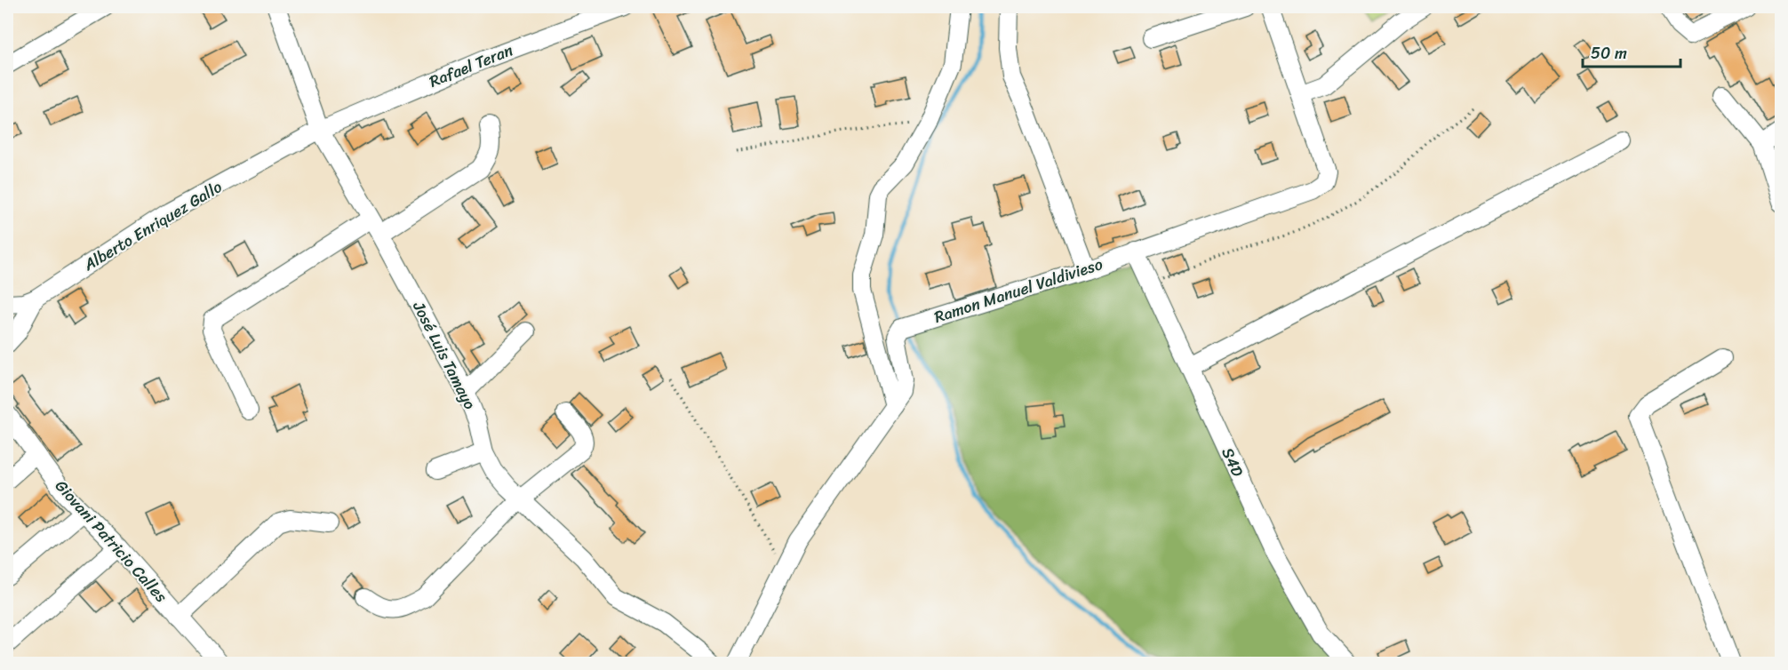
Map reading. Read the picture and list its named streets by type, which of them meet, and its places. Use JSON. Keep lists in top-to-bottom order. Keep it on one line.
{"streets":{"street":["Rafael Teran","Alberto Enriquez Gallo","Ramon Manuel Valdivieso","José Luis Tamayo","S4D","Giovani Patricio Calles"]},"crossings":[["Rafael Teran","Alberto Enriquez Gallo"],["Rafael Teran","José Luis Tamayo"],["Alberto Enriquez Gallo","José Luis Tamayo"],["Ramon Manuel Valdivieso","S4D"]],"scale_bar":"50 m"}
